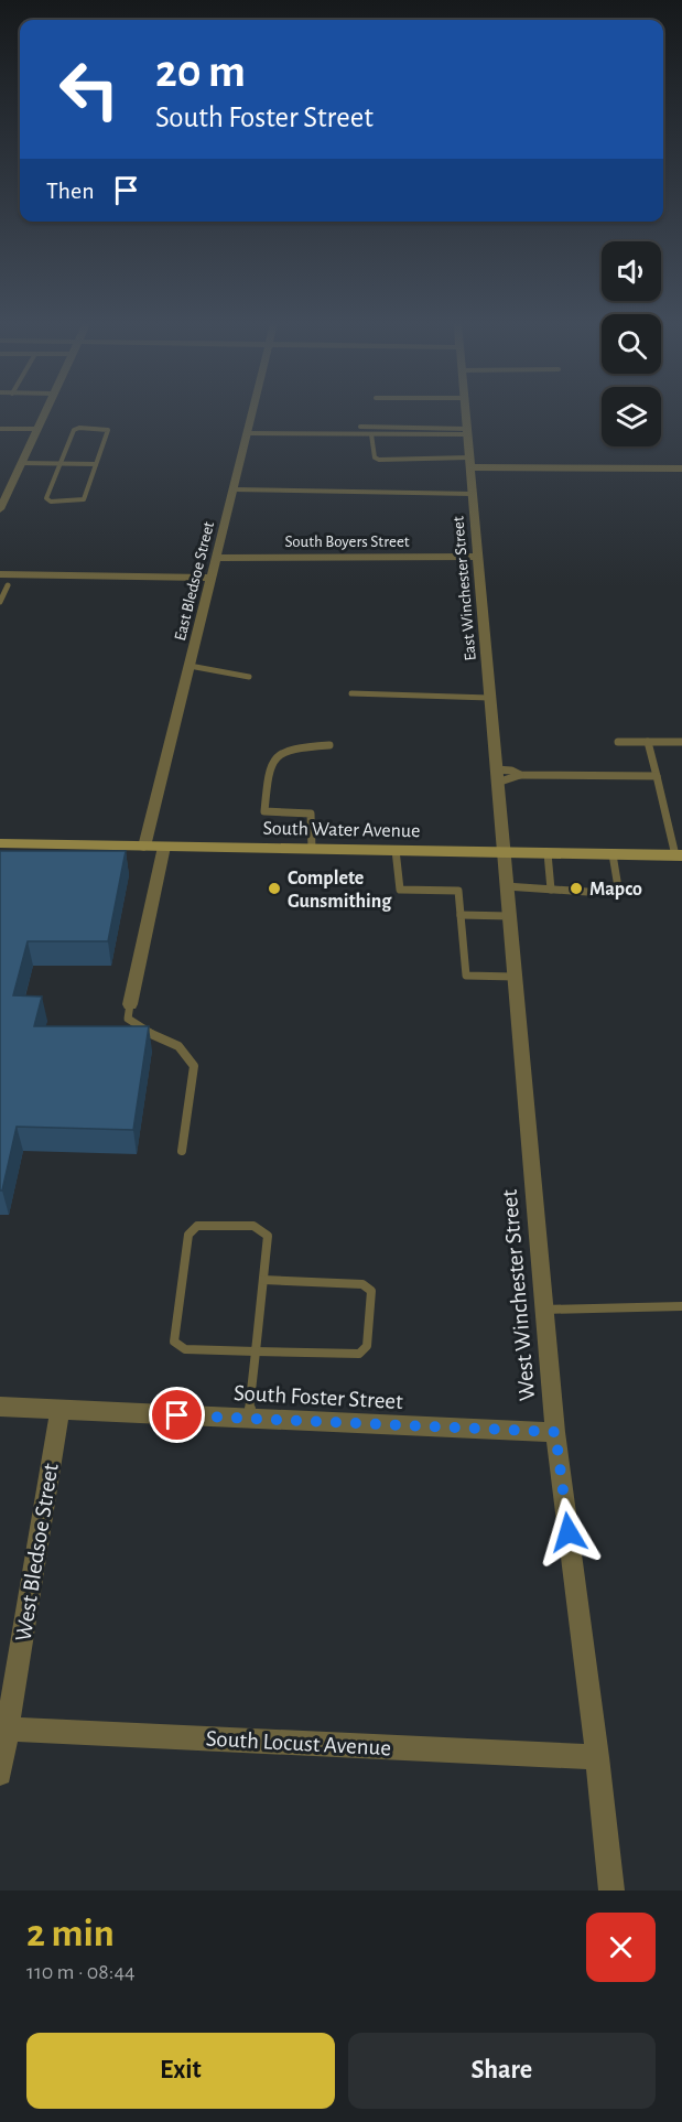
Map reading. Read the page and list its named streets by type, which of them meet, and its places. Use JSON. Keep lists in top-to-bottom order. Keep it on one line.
{"streets":{"main road":["South Water Avenue"],"street":["South Boyers Street","East Bledsoe Street","East Winchester Street","West Winchester Street","South Foster Street","West Bledsoe Street","South Locust Avenue"]},"crossings":[["South Boyers Street","East Bledsoe Street"],["South Boyers Street","East Winchester Street"],["East Bledsoe Street","South Water Avenue"],["East Winchester Street","South Water Avenue"],["East Winchester Street","West Winchester Street"],["South Water Avenue","West Winchester Street"],["West Winchester Street","South Foster Street"],["West Winchester Street","South Locust Avenue"],["South Foster Street","West Bledsoe Street"],["West Bledsoe Street","South Locust Avenue"]],"places":["Complete Gunsmithing","Mapco"],"page":{"turn":["20 m","South Foster Street"],"then":"Then","heading":["2 min","110 m · 08:44"],"buttons":["Exit","Share"]}}
